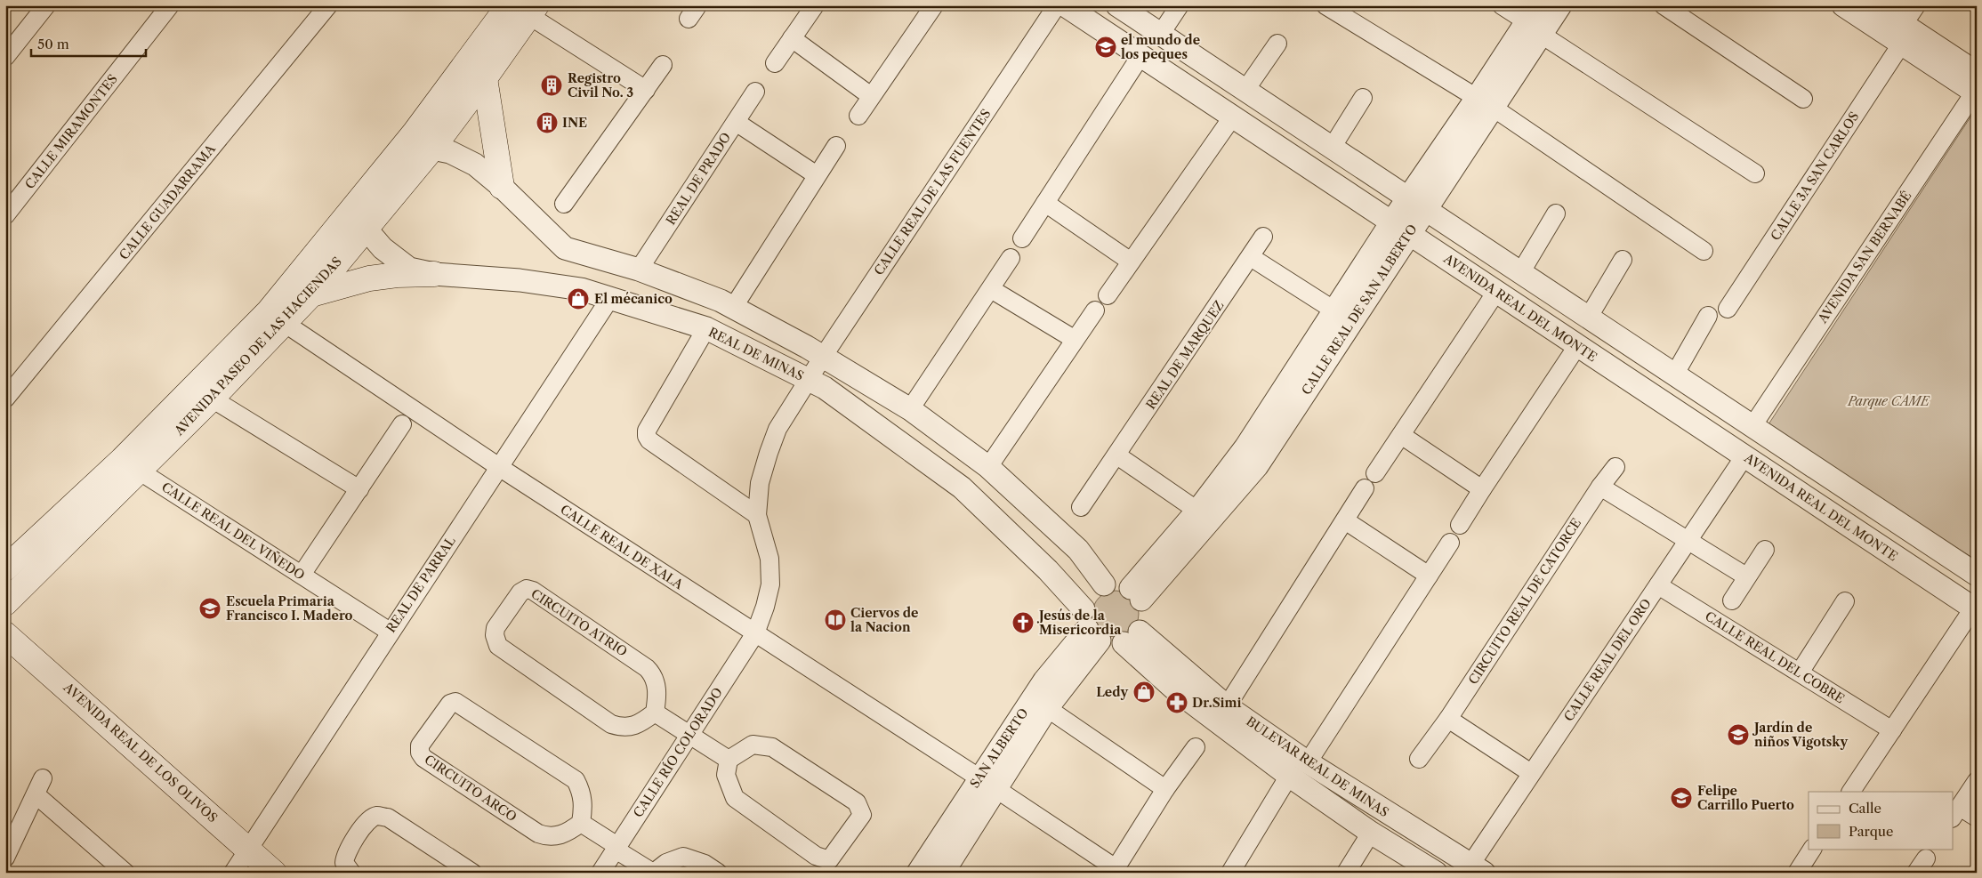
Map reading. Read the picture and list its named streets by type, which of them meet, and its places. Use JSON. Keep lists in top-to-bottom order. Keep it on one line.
{"streets":{"main road":["AVENIDA PASEO DE LAS HACIENDAS","AVENIDA REAL DE LOS OLIVOS"],"street":["CALLE MIRAMONTES","CALLE 3A SAN CARLOS","REAL DE PRADO","CALLE REAL DE LAS FUENTES","CALLE GUADARRAMA","AVENIDA SAN BERNABÉ","AVENIDA REAL DEL MONTE","CALLE REAL DE SAN ALBERTO","REAL DE MINAS","REAL DE MARQUEZ","CALLE REAL DEL VIÑEDO","CALLE REAL DE XALA","REAL DE PARRAL","CIRCUITO REAL DE CATORCE","CIRCUITO ATRIO","CALLE REAL DEL COBRE","CALLE REAL DEL ORO","SAN ALBERTO","CALLE RÍO COLORADO","BULEVAR REAL DE MINAS","CIRCUITO ARCO"]},"crossings":[["CALLE REAL DE LAS FUENTES","REAL DE MINAS"],["CALLE REAL DE LAS FUENTES","CALLE RÍO COLORADO"],["AVENIDA REAL DEL MONTE","CALLE REAL DE SAN ALBERTO"],["AVENIDA REAL DEL MONTE","CALLE REAL DEL ORO"],["CALLE REAL DE SAN ALBERTO","REAL DE MINAS"],["CALLE REAL DE SAN ALBERTO","SAN ALBERTO"],["CALLE REAL DE SAN ALBERTO","BULEVAR REAL DE MINAS"],["AVENIDA PASEO DE LAS HACIENDAS","REAL DE MINAS"],["AVENIDA PASEO DE LAS HACIENDAS","CALLE REAL DEL VIÑEDO"],["AVENIDA PASEO DE LAS HACIENDAS","CALLE REAL DE XALA"],["REAL DE MINAS","REAL DE PARRAL"],["REAL DE MINAS","SAN ALBERTO"],["REAL DE MINAS","BULEVAR REAL DE MINAS"],["CALLE REAL DEL VIÑEDO","REAL DE PARRAL"],["CALLE REAL DE XALA","REAL DE PARRAL"],["CALLE REAL DE XALA","SAN ALBERTO"],["CALLE REAL DE XALA","CALLE RÍO COLORADO"],["REAL DE PARRAL","AVENIDA REAL DE LOS OLIVOS"],["CALLE REAL DEL COBRE","CALLE REAL DEL ORO"],["CALLE REAL DEL ORO","BULEVAR REAL DE MINAS"],["SAN ALBERTO","BULEVAR REAL DE MINAS"]],"parks":["Parque CAME"],"places":{"school or university":["el mundo de los peques","Escuela Primaria Francisco I. Madero","Jardín de niños Vigotsky","Felipe Carrillo Puerto"],"building":["Registro Civil No. 3","INE"],"shop":["El mécanico","Ledy"],"library":["Ciervos de la Nacion"],"church":["Jesús de la Misericordia"],"pharmacy":["Dr.Simi"]},"legend":["Calle","Parque"],"scale_bar":"50 m"}
